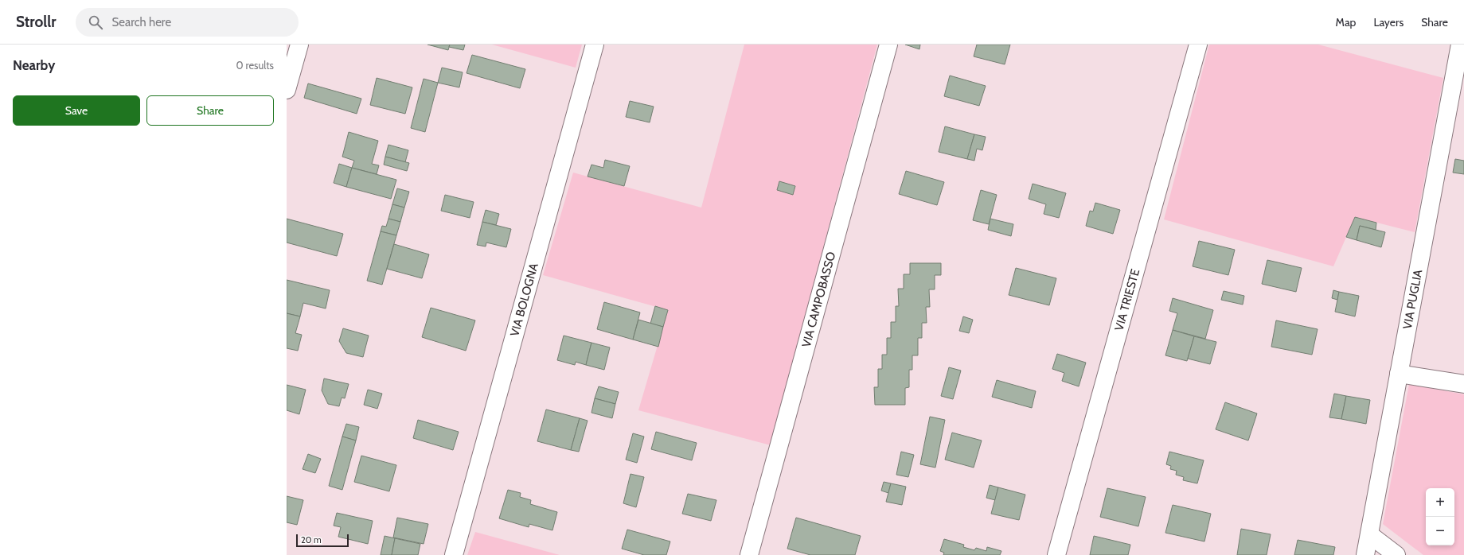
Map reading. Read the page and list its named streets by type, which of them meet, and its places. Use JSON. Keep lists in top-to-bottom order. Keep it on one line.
{"streets":{"street":["VIA BOLOGNA","VIA CAMPOBASSO","VIA TRIESTE","VIA PUGLIA"]},"scale_bar":"20 m","page":{"header":"Strollr","search":"Search here","nav":["Map","Layers","Share"],"heading":["Nearby","0 results"],"buttons":["Save","Share"],"map_buttons":["+","−"],"scale":"20 m"}}
